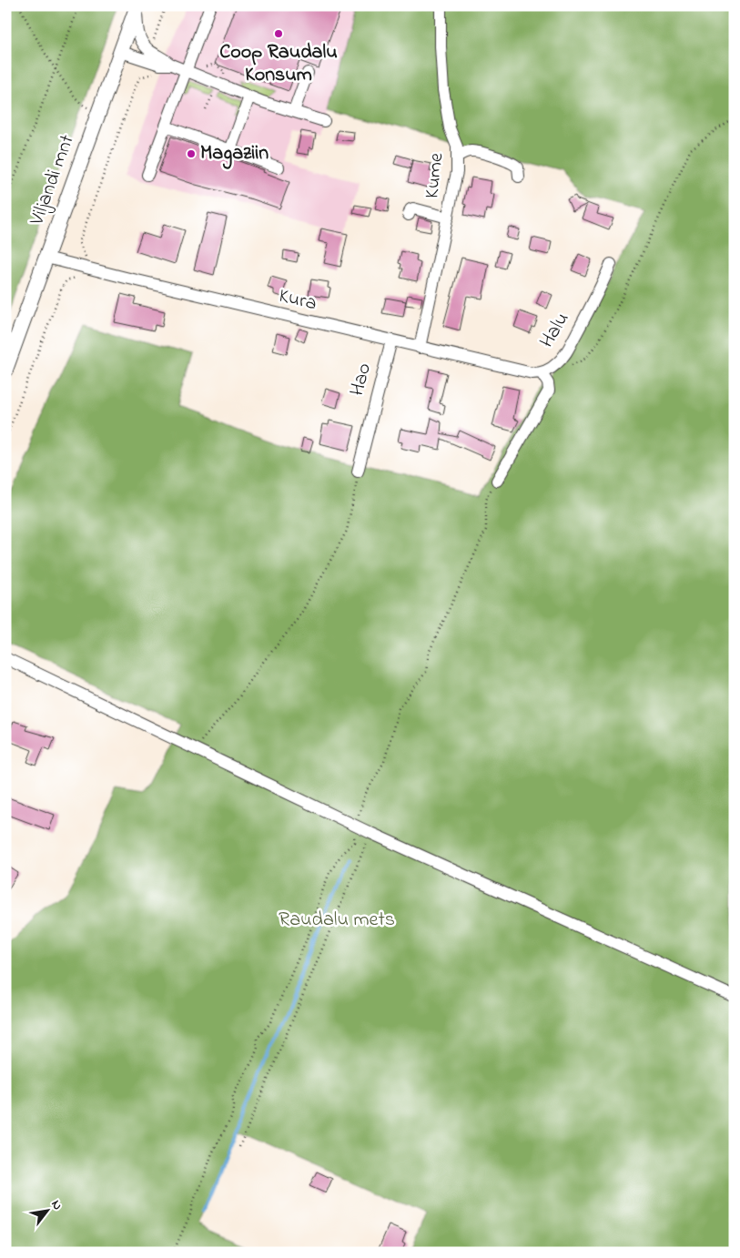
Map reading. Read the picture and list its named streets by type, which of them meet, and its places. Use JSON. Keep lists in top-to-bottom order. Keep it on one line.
{"streets":{"main road":["Viljandi mnt"],"street":["Kume","Kura","Halu","Hao"]},"crossings":[["Kume","Kura"],["Viljandi mnt","Kura"],["Kura","Halu"],["Kura","Hao"]],"parks":["Raudalu mets"],"places":["Coop Raudalu Konsum","Magaziin"],"north":"top right"}
